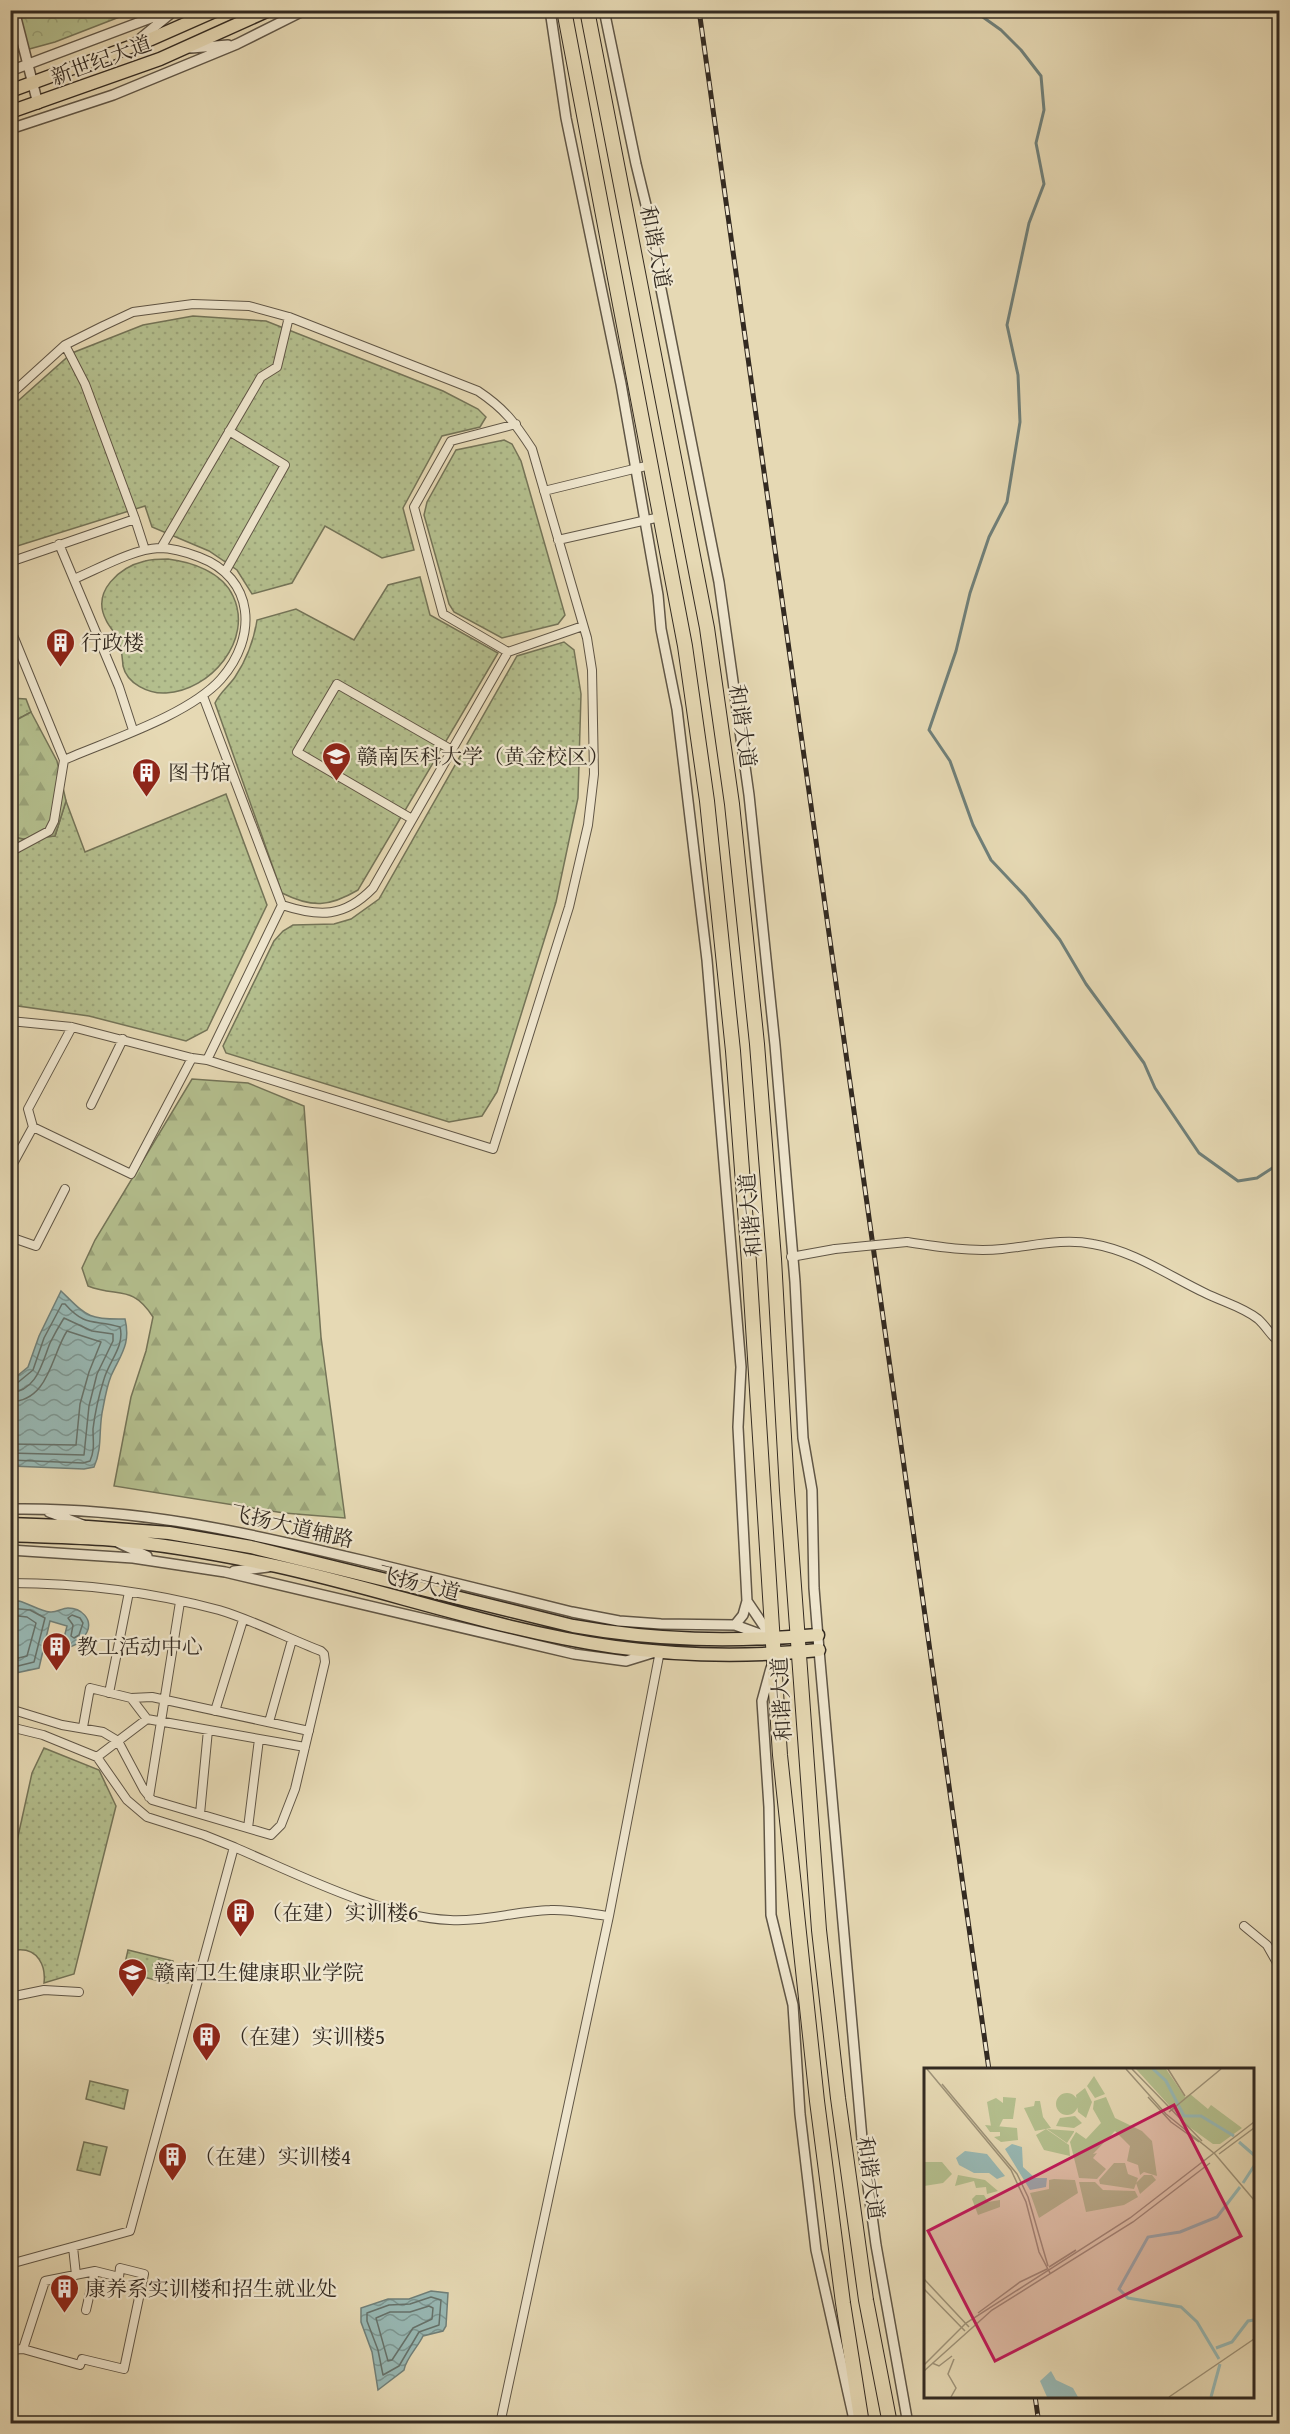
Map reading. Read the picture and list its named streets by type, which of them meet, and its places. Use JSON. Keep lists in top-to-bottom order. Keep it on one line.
{"streets":{"highway":["和谐大道"],"main road":["新世纪大道","飞扬大道"],"street":["飞扬大道辅路"]},"crossings":[["和谐大道","飞扬大道辅路"],["和谐大道","飞扬大道"],["飞扬大道辅路","飞扬大道"]],"places":{"building":["行政楼","图书馆","教工活动中心","（在建）实训楼6","（在建）实训楼5","（在建）实训楼4","康养系实训楼和招生就业处"],"school or university":["赣南医科大学（黄金校区）","赣南卫生健康职业学院"]}}
